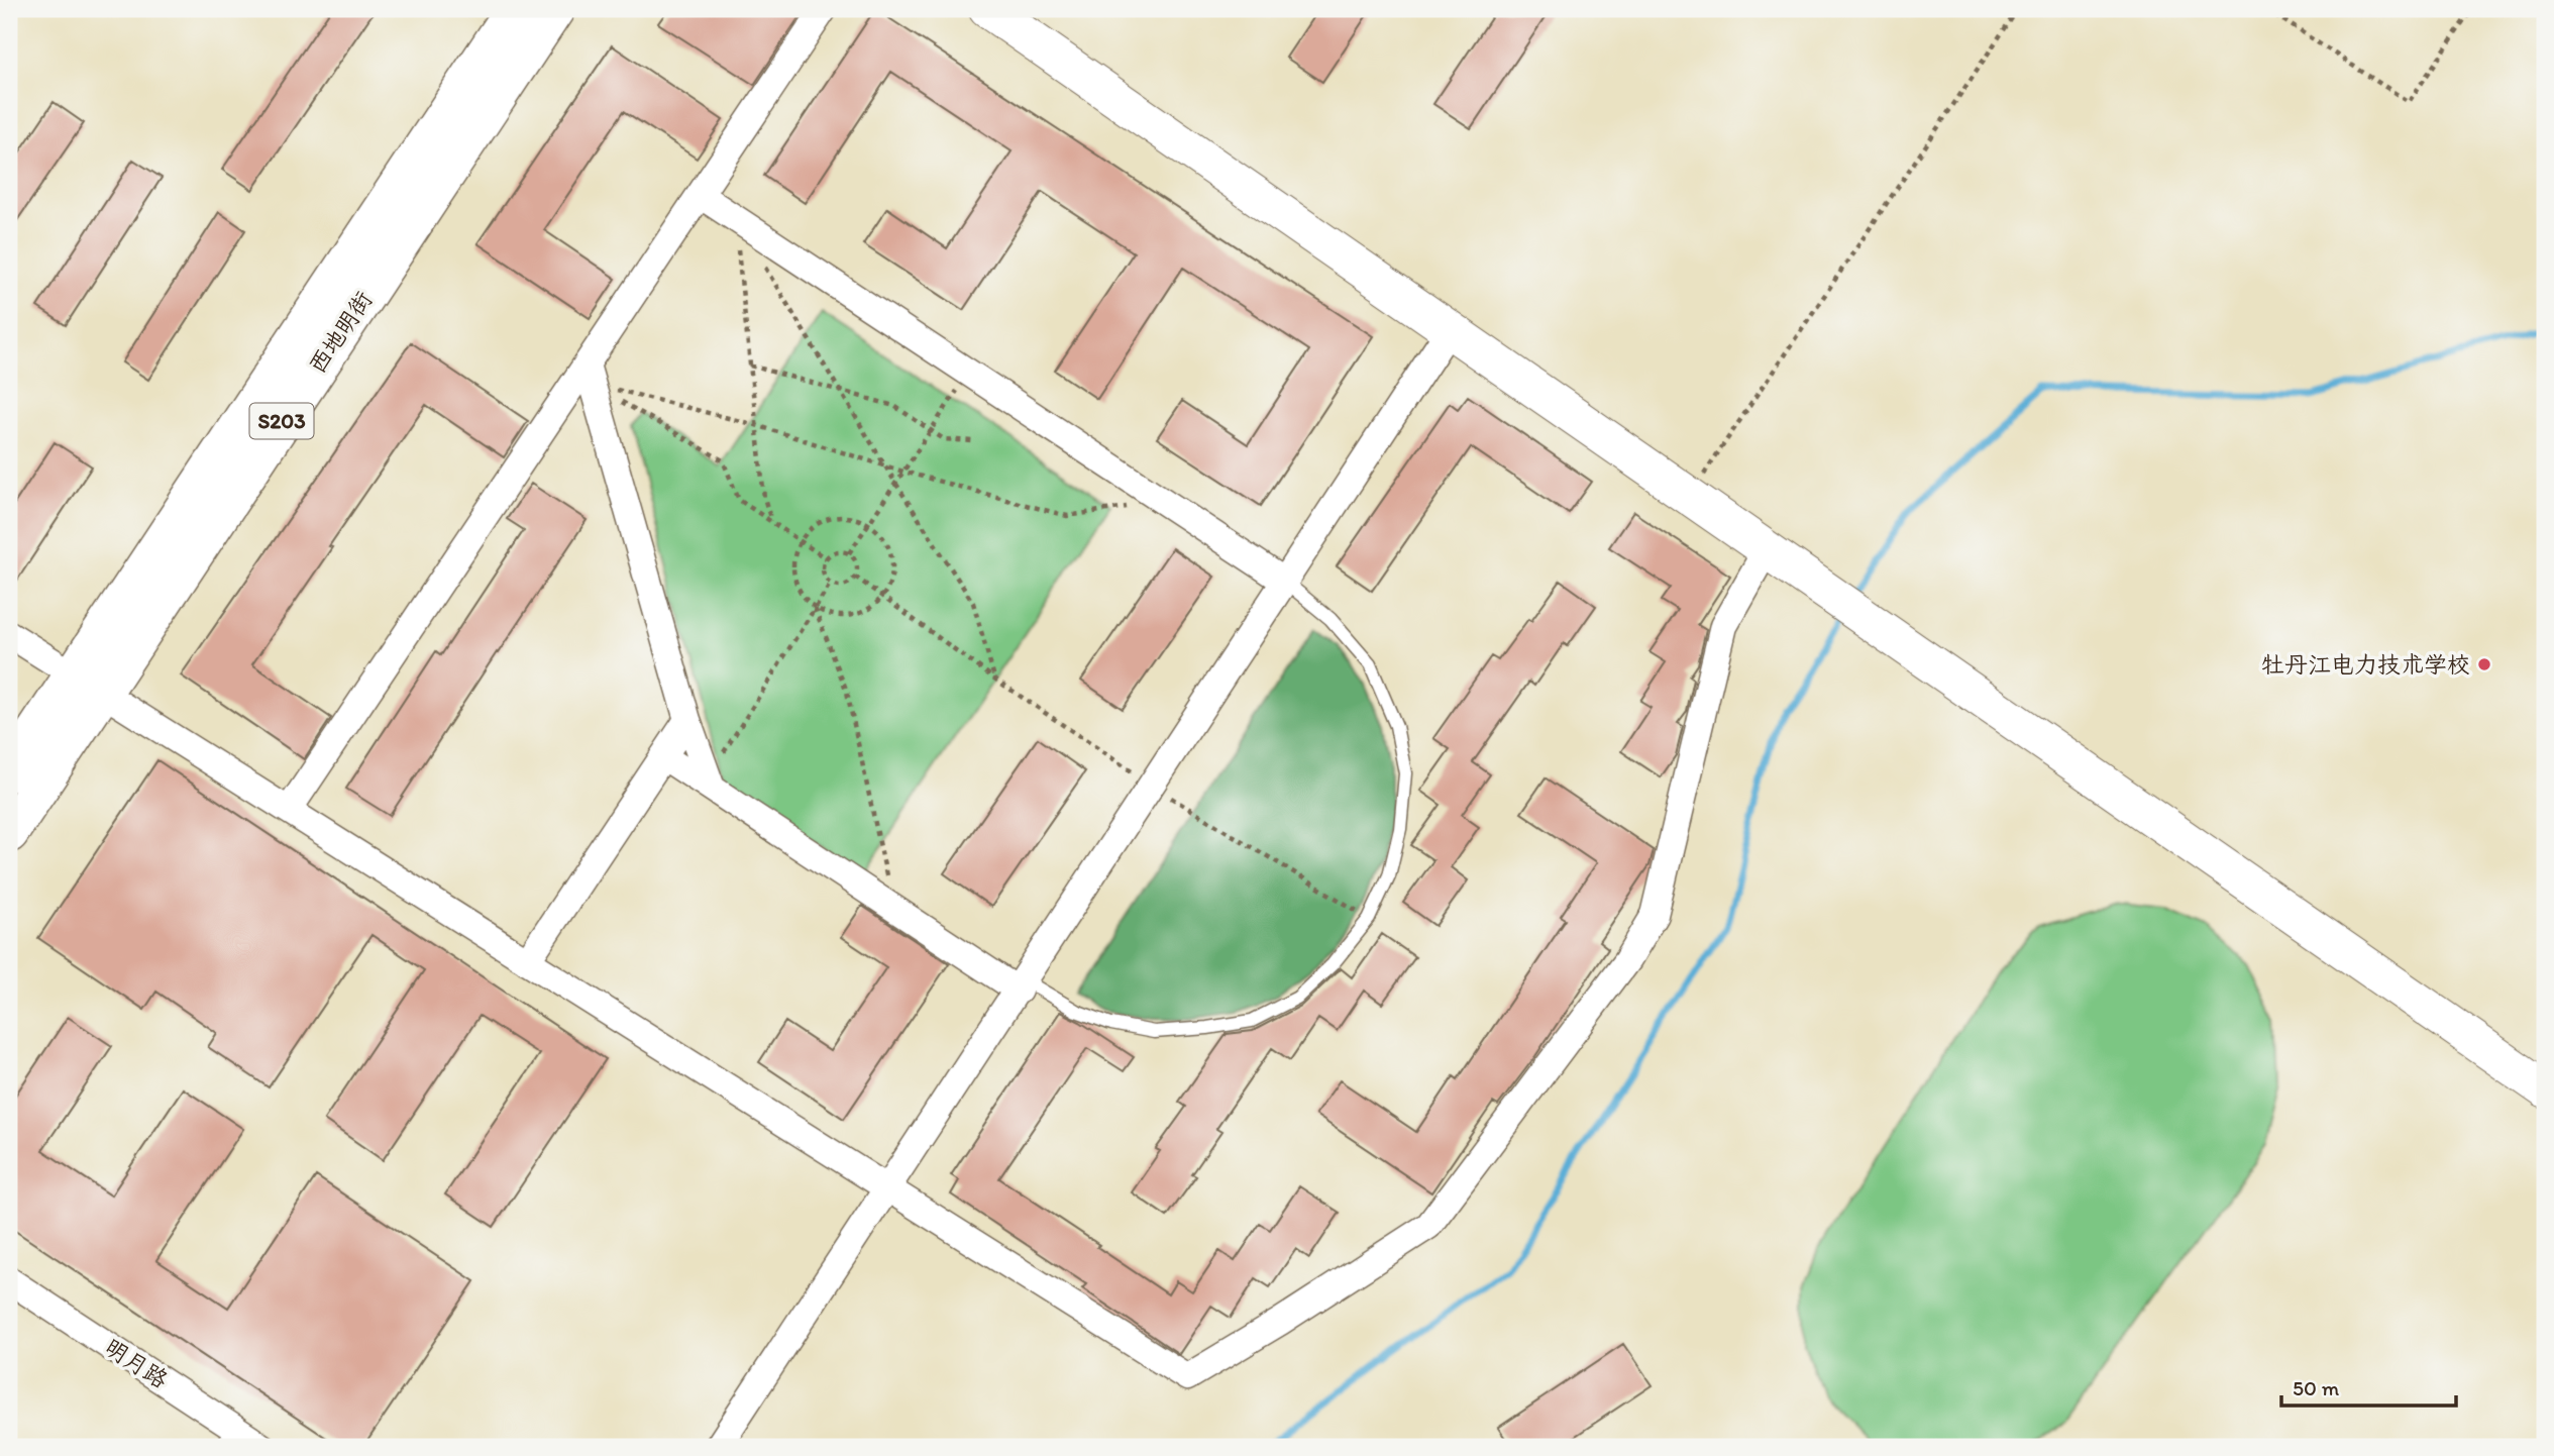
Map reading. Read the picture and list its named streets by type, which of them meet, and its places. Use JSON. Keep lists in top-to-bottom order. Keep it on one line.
{"streets":{"main road":["西地明街","S203"],"street":["明月路"]},"places":["牡丹江电力技术学校"],"scale_bar":"50 m"}
